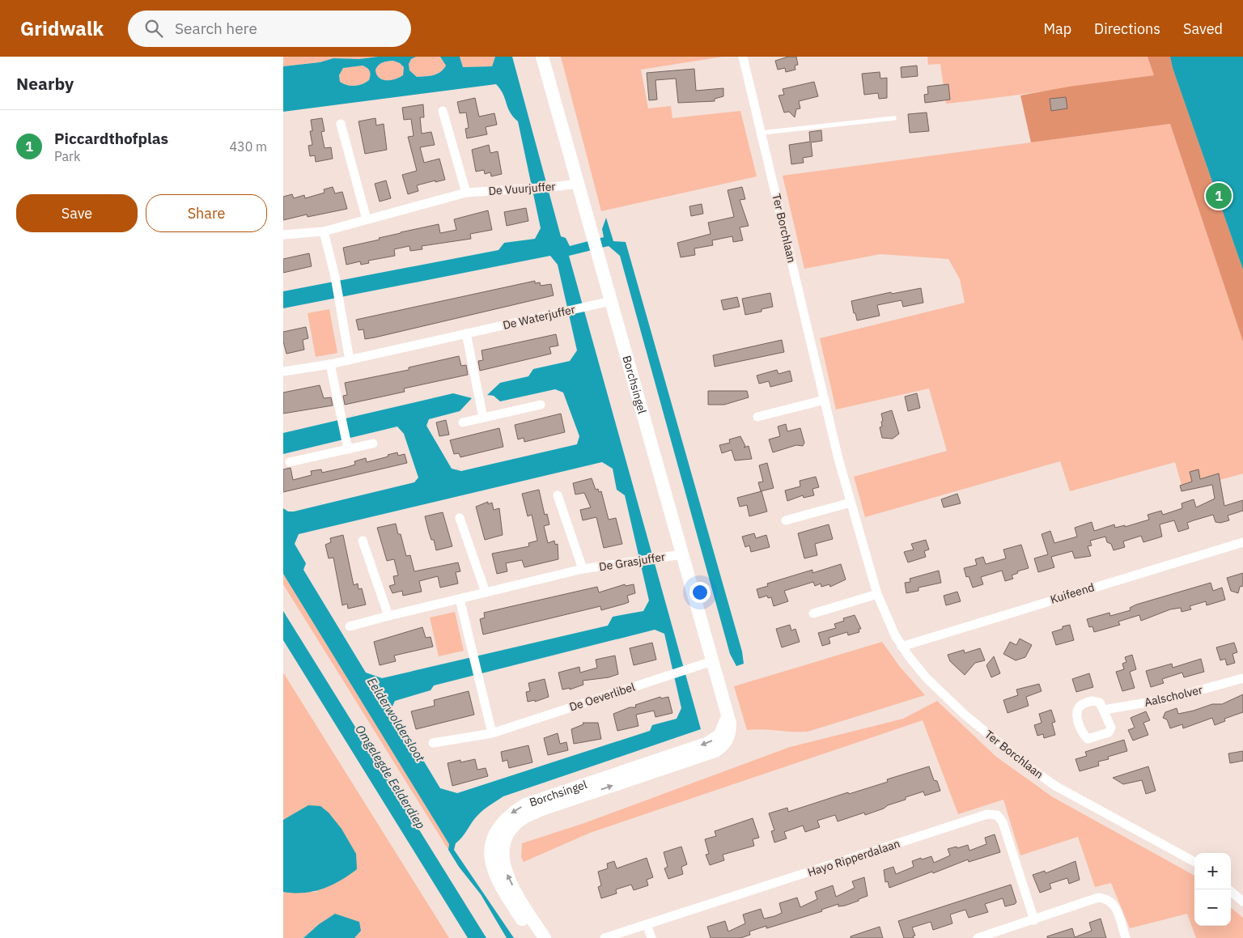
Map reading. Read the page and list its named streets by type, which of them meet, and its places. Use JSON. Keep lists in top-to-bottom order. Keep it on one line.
{"streets":{"main road":["Borchsingel"],"street":["De Vuurjuffer","Ter Borchlaan","De Waterjuffer","De Grasjuffer","Kuifeend","Aalscholver","De Oeverlibel","Hayo Ripperdalaan"]},"crossings":[["De Vuurjuffer","Borchsingel"],["Ter Borchlaan","Kuifeend"],["De Waterjuffer","Borchsingel"],["Borchsingel","De Grasjuffer"],["Borchsingel","De Oeverlibel"]],"water":["Eelderwoldersloot","Omgelegde Eelderdiep"],"page":{"header":"Gridwalk","search":"Search here","nav":["Map","Directions","Saved"],"heading":"Nearby","list":[{"mark":"1","name":"Piccardthofplas","note":"Park","value":"430 m"}],"pins":"1","buttons":["Save","Share"],"map_buttons":["+","−"]}}
